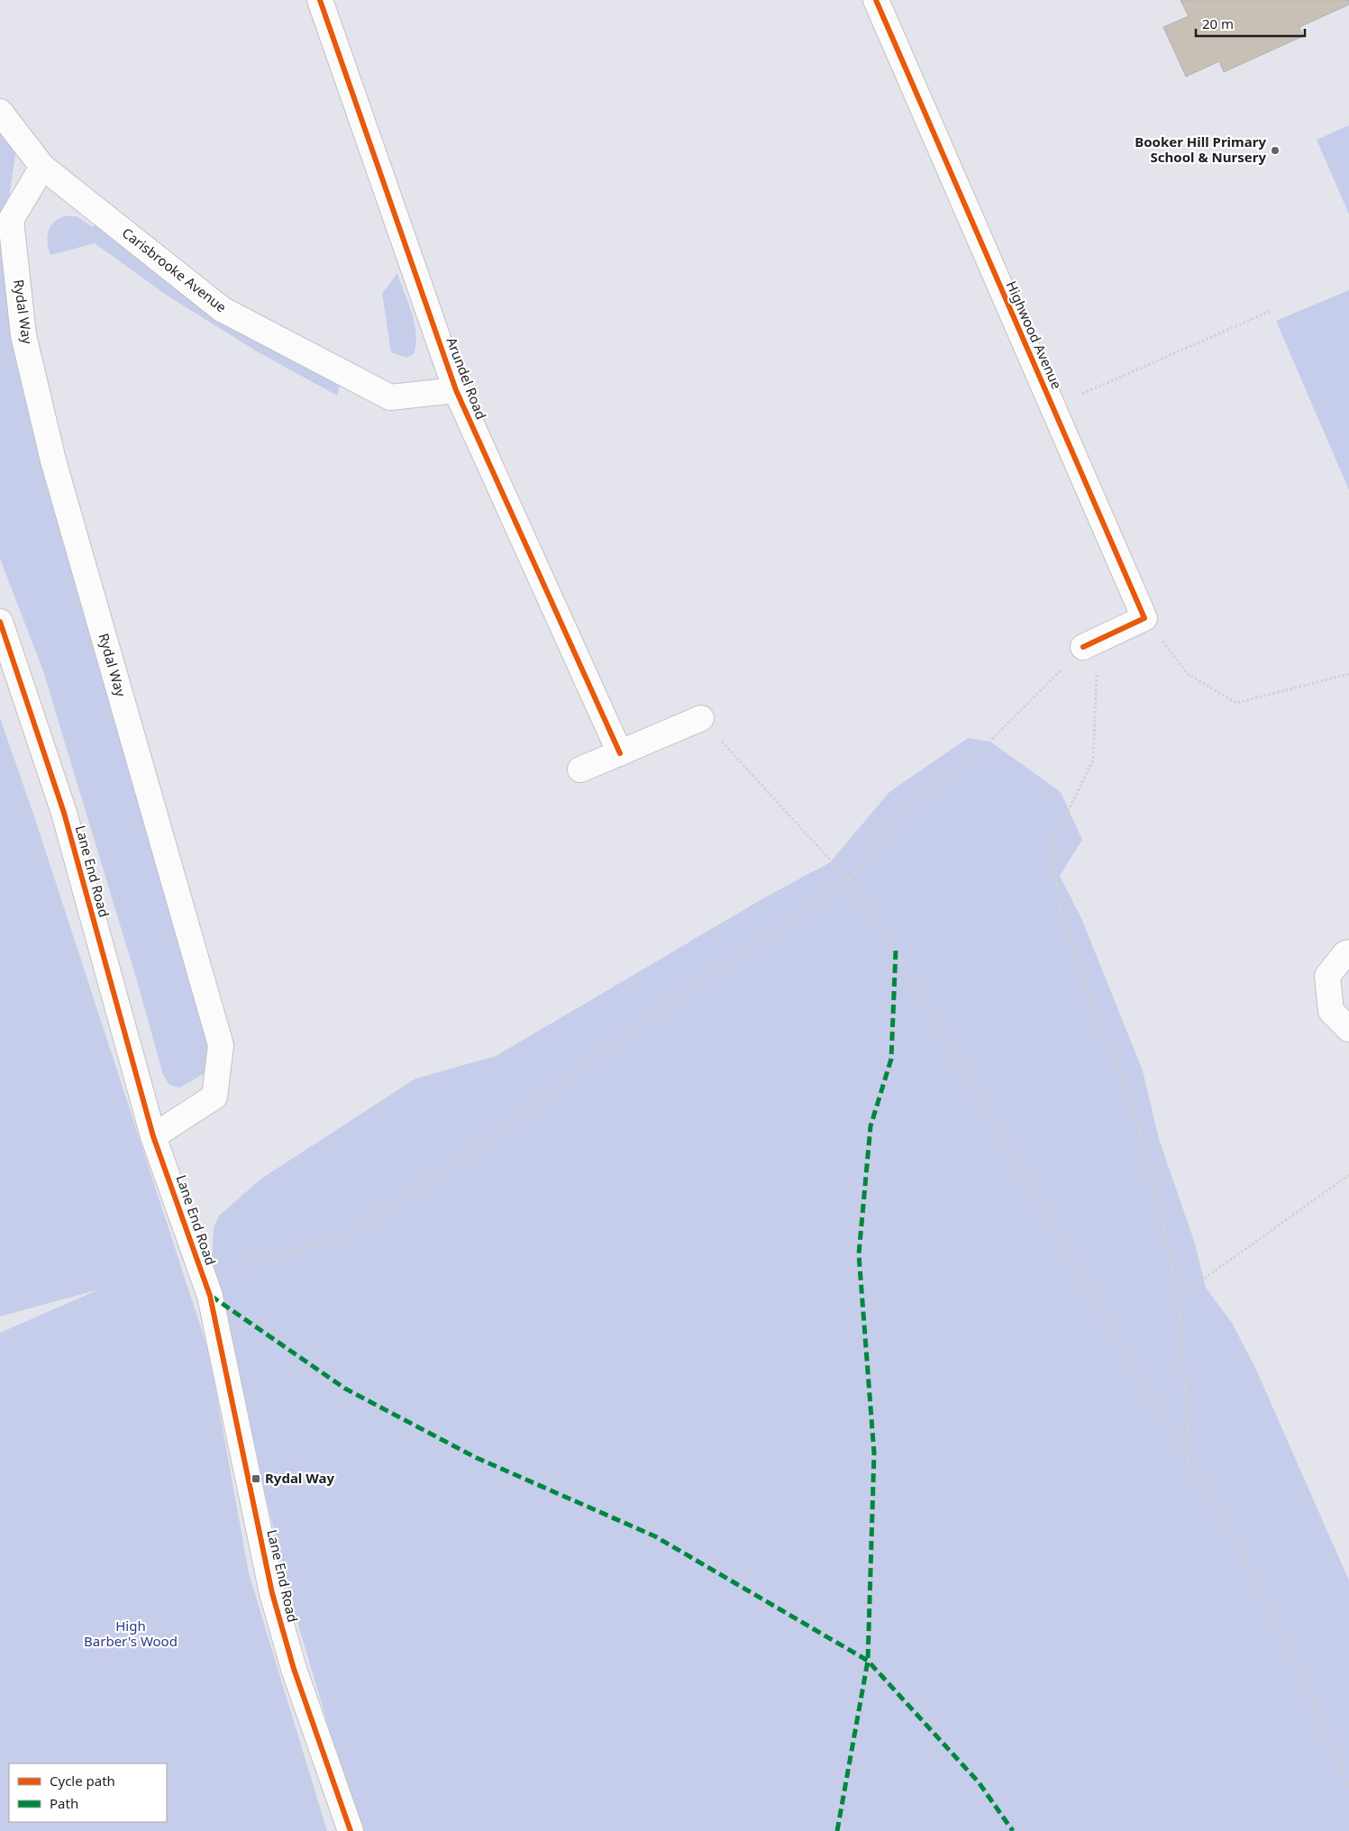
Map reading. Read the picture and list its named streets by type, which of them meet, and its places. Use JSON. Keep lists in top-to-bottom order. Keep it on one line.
{"streets":{"street":["Carisbrooke Avenue","Rydal Way","Highwood Avenue","Arundel Road","Lane End Road"]},"crossings":[["Carisbrooke Avenue","Rydal Way"],["Carisbrooke Avenue","Arundel Road"],["Rydal Way","Lane End Road"]],"parks":["High Barber's Wood"],"places":{"other":["Booker Hill Primary School & Nursery"],"transit":["Rydal Way"]},"legend":["Cycle path","Path"],"scale_bar":"20 m"}
